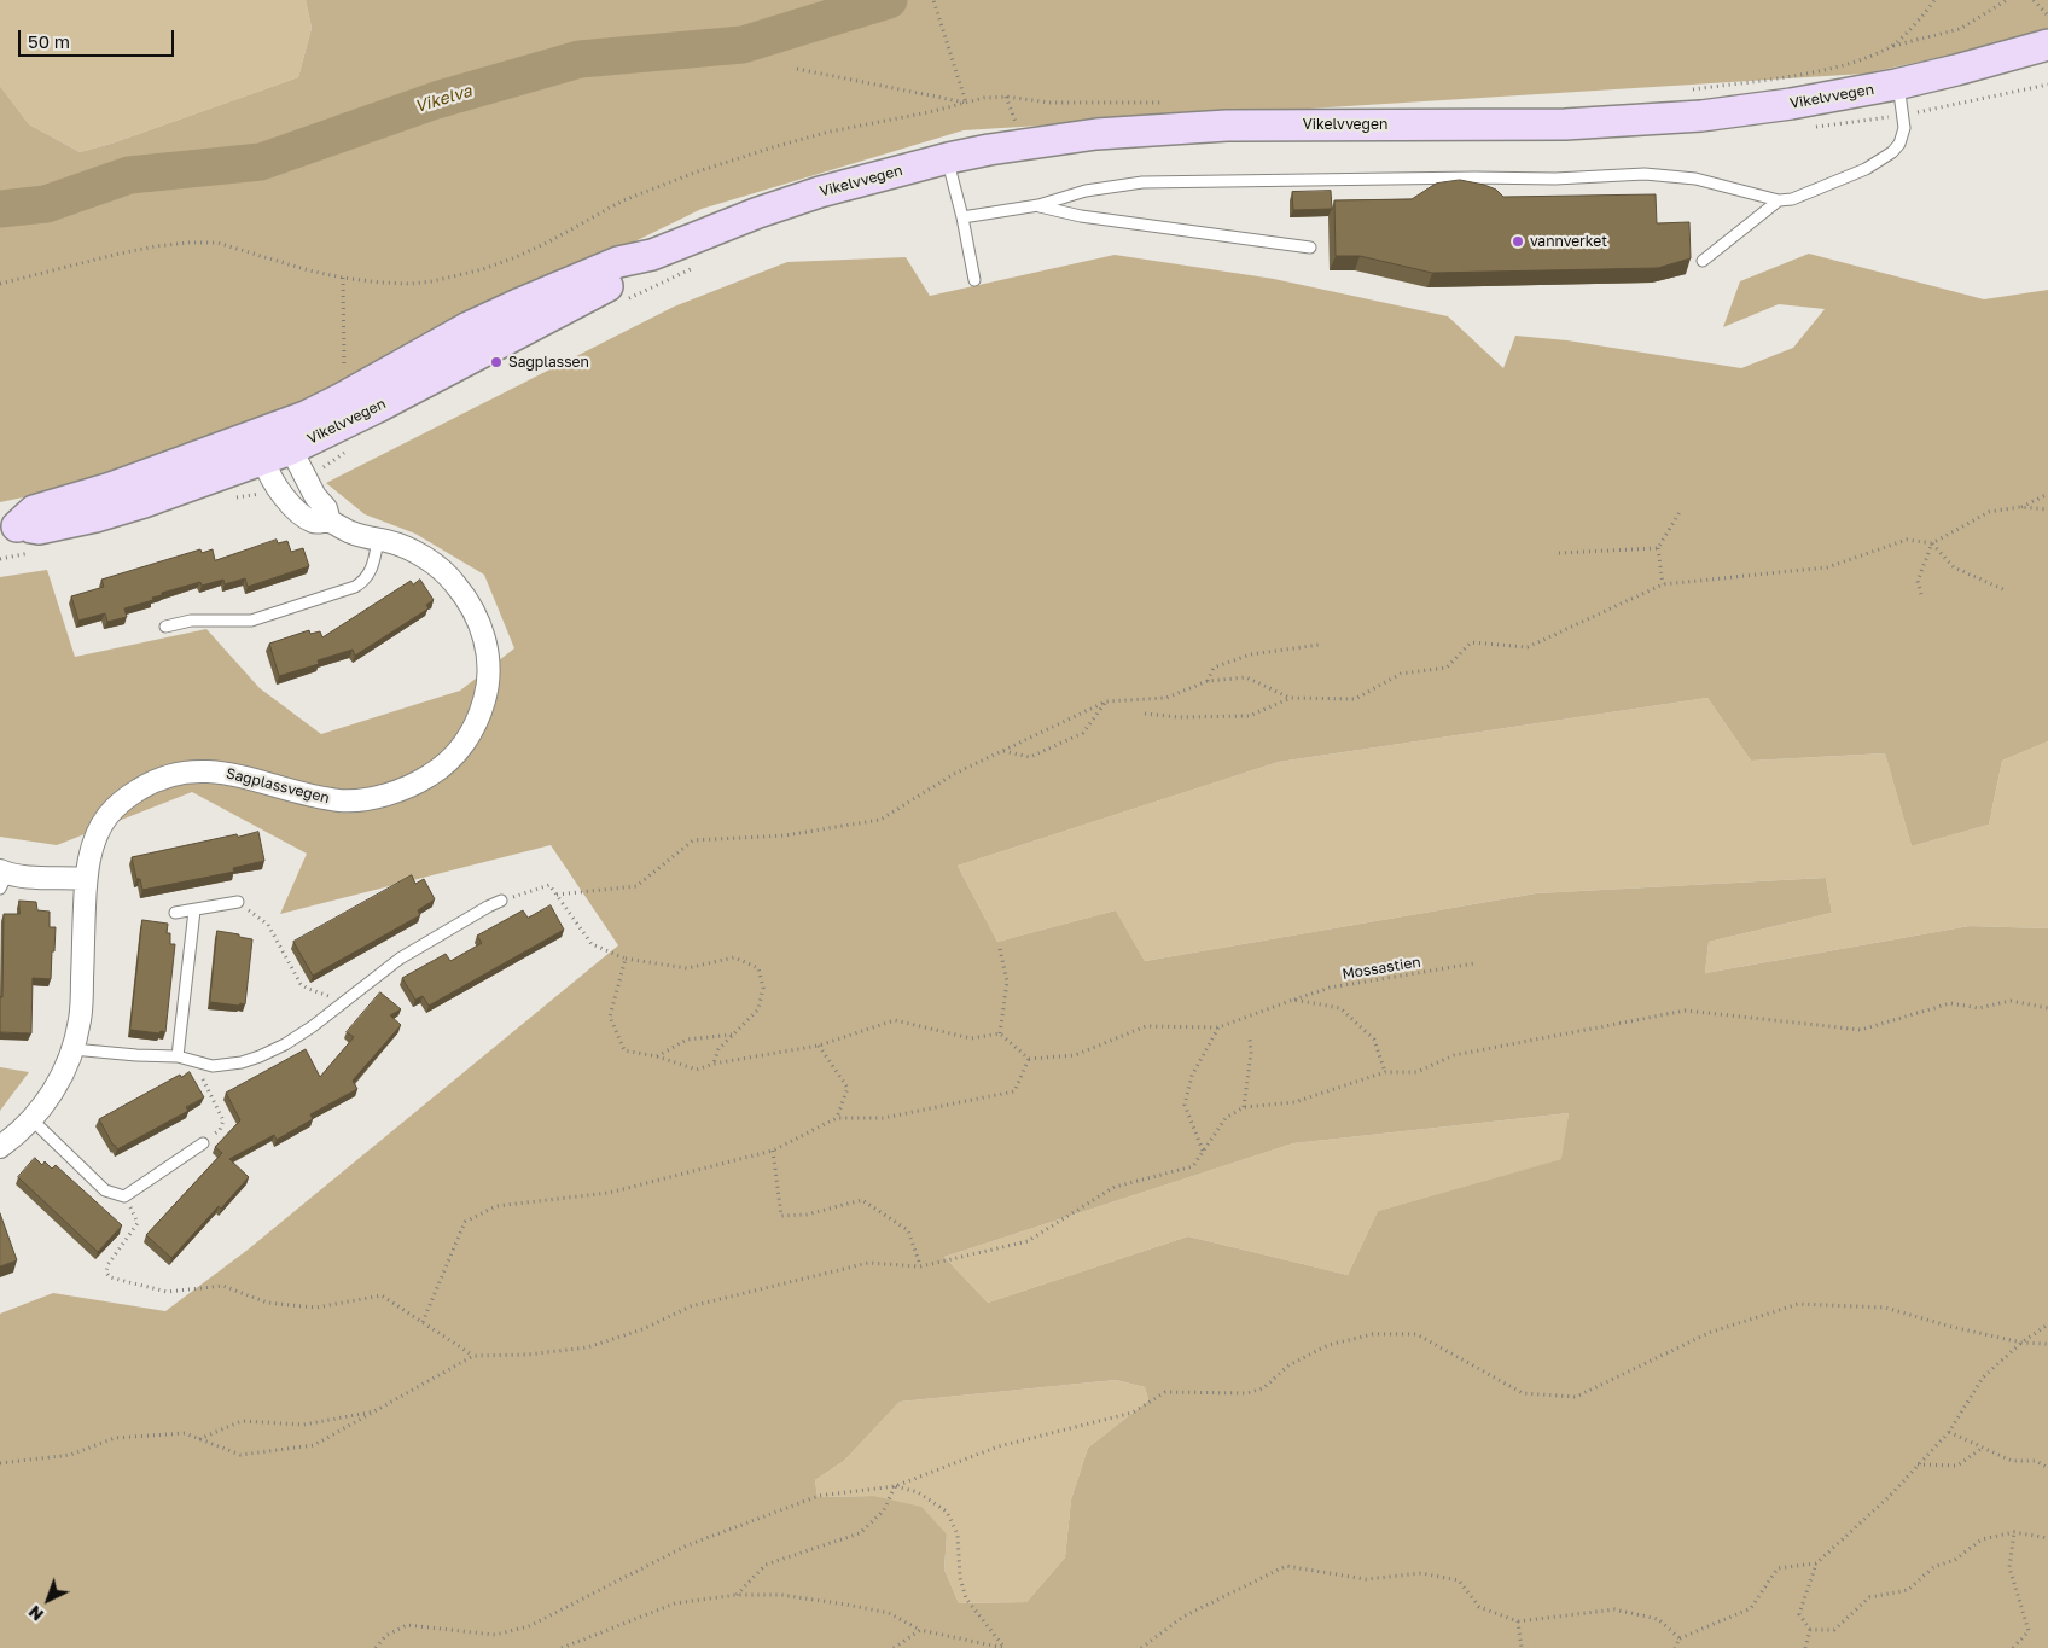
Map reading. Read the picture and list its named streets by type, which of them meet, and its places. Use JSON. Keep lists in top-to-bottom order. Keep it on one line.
{"streets":{"street":["Vikelvvegen","Sagplassvegen"],"path":["Mossastien"]},"crossings":[["Vikelvvegen","Sagplassvegen"]],"water":["Vikelva"],"places":["vannverket","Sagplassen"],"scale_bar":"50 m","north":"bottom left"}
